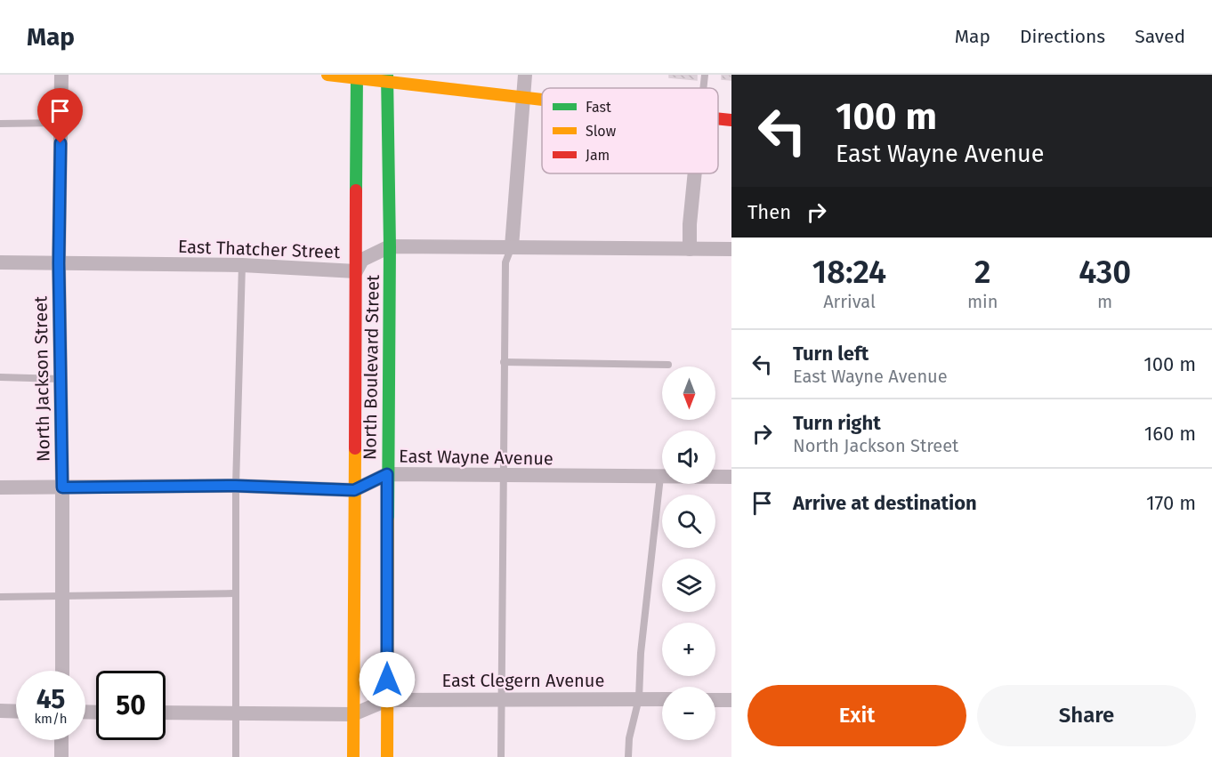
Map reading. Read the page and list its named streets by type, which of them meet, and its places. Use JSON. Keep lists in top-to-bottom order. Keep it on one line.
{"streets":{"main road":["North Boulevard Street"],"street":["East Thatcher Street","North Jackson Street","East Wayne Avenue","East Clegern Avenue"]},"crossings":[["East Thatcher Street","North Boulevard Street"],["East Thatcher Street","North Jackson Street"],["North Boulevard Street","East Wayne Avenue"],["North Boulevard Street","East Clegern Avenue"],["North Jackson Street","East Wayne Avenue"]],"legend":["Fast","Slow","Jam"],"north":"bottom","page":{"header":"Map","nav":["Map","Directions","Saved"],"turn":["100 m","East Wayne Avenue"],"then":"Then","eta":["18:24","Arrival","2","min","430","m"],"list":[{"name":"Turn left","note":"East Wayne Avenue","value":"100 m"},{"name":"Turn right","note":"North Jackson Street","value":"160 m"},{"name":"Arrive at destination","value":"170 m"}],"map_buttons":["+","−"],"speed":"45 km/h","limit":"50","buttons":["Exit","Share"]}}
